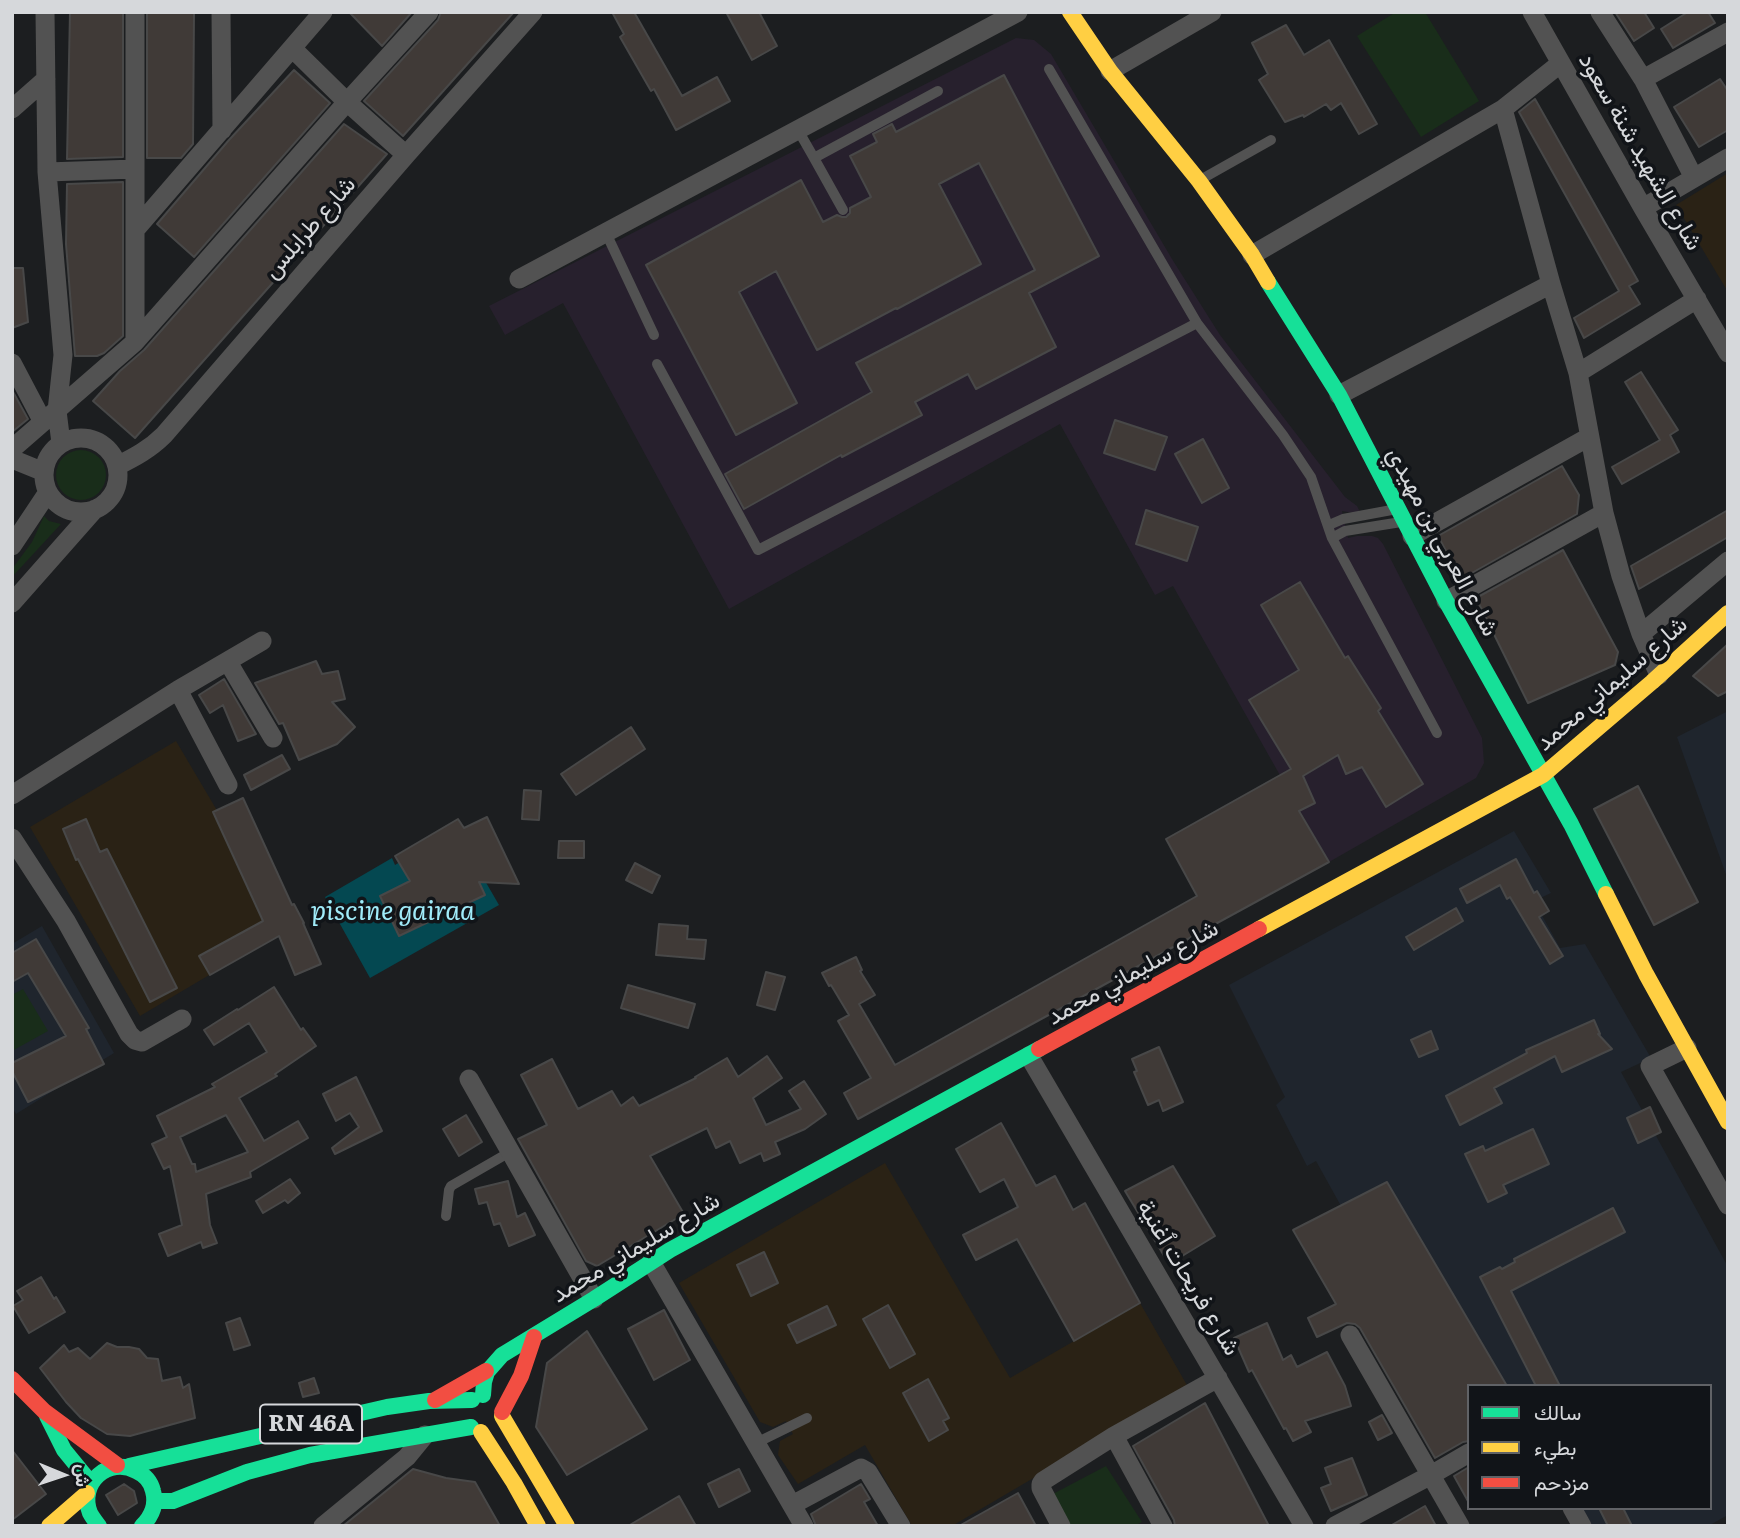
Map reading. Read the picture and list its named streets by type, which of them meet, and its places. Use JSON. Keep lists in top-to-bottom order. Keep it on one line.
{"streets":{"street":["شارع الشهيد شنة سعود","شارع طرابلس","شارع العربي بن مهيدي","شارع سليماني محمد","شارع فريحات ٱغنية","RN 46A"]},"crossings":[["شارع العربي بن مهيدي","شارع سليماني محمد"],["شارع سليماني محمد","شارع فريحات ٱغنية"],["شارع سليماني محمد","RN 46A"]],"water":["piscine gairaa"],"legend":["سالك","بطيء","مزدحم"],"north":"right"}
